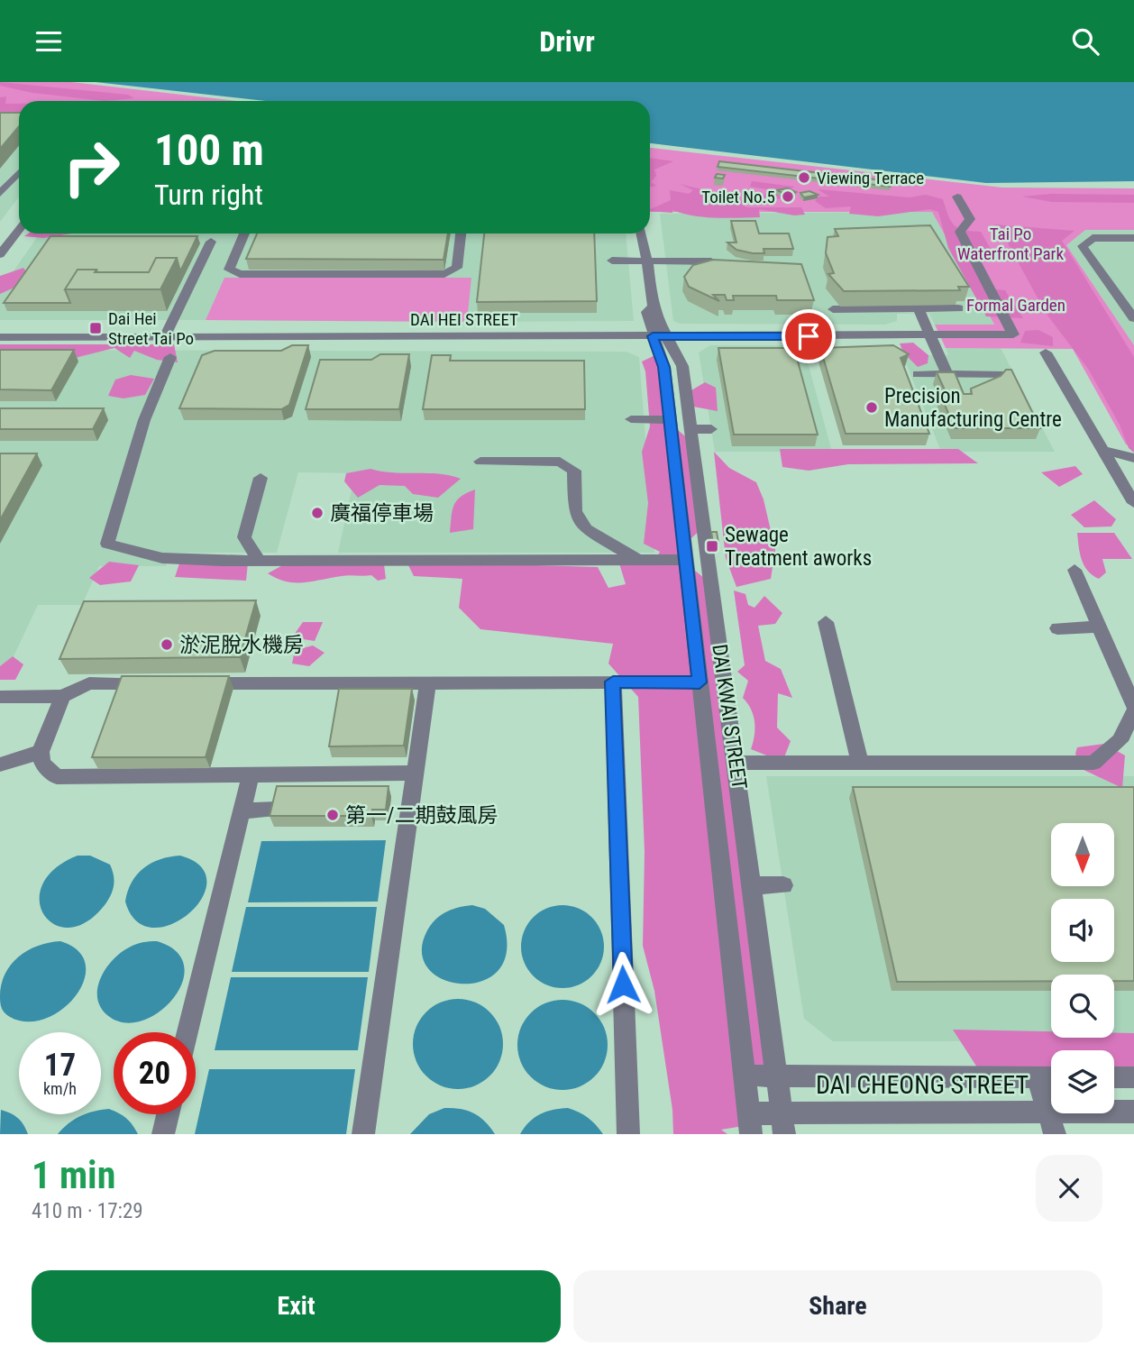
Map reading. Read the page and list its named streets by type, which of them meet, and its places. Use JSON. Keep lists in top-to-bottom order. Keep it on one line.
{"streets":{"street":["DAI HEI STREET","DAI KWAI STREET","DAI CHEONG STREET"]},"crossings":[["DAI HEI STREET","DAI KWAI STREET"],["DAI KWAI STREET","DAI CHEONG STREET"]],"parks":["Tai Po Waterfront Park","Formal Garden"],"places":{"other":["Viewing Terrace","Toilet No.5","Precision Manufacturing Centre","廣福停車場","淤泥脫水機房","第一/二期鼓風房"],"transit":["Dai Hei Street Tai Po","Sewage Treatment aworks"]},"north":"bottom","page":{"header":"Drivr","turn":["100 m","Turn right"],"speed":"17 km/h","limit":"20","heading":["1 min","410 m · 17:29"],"buttons":["Exit","Share"]}}
